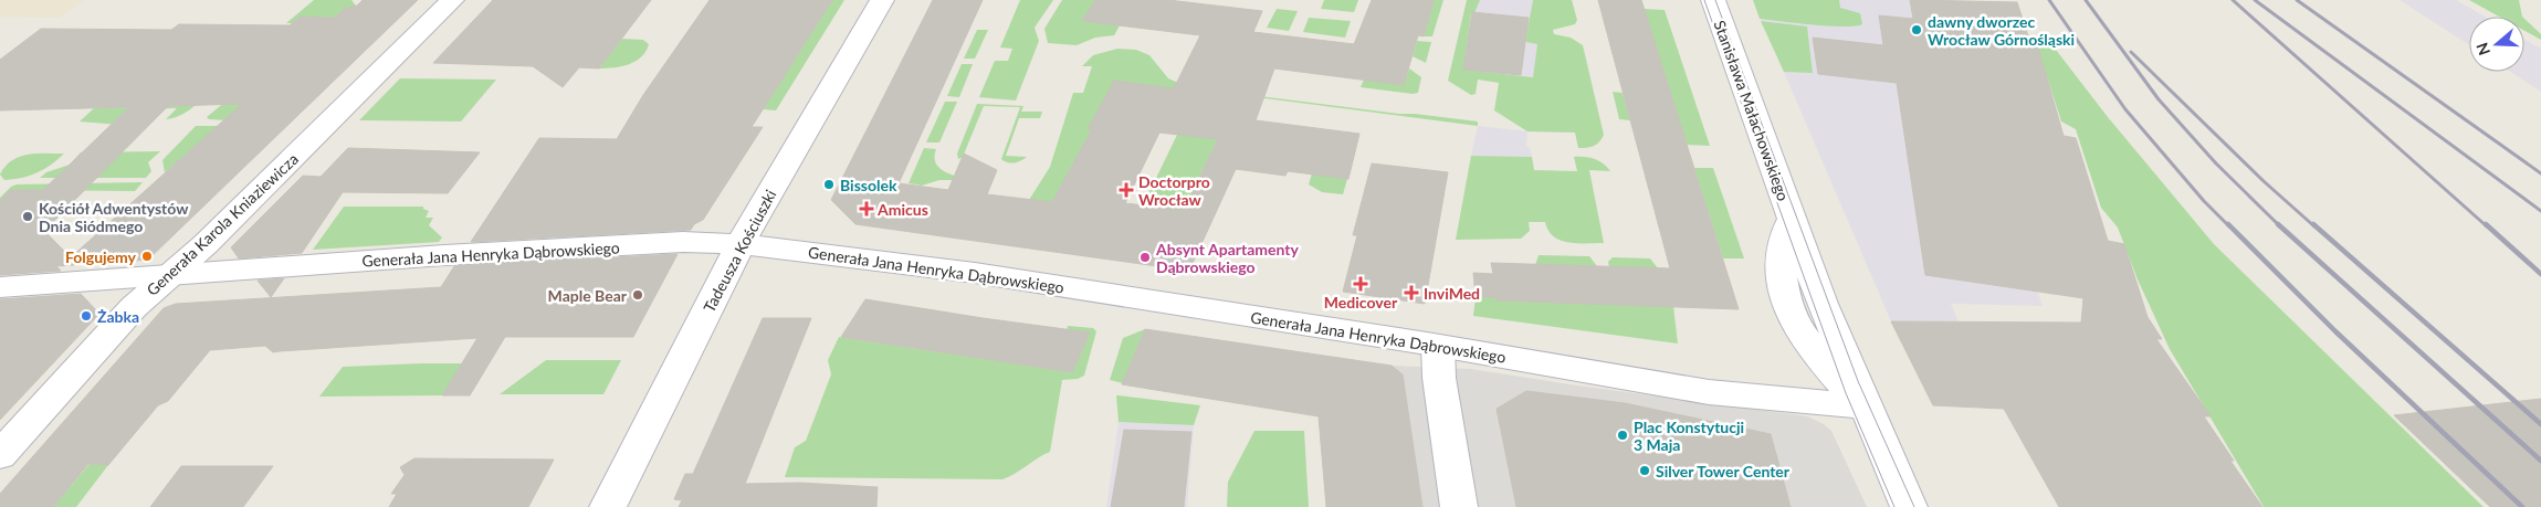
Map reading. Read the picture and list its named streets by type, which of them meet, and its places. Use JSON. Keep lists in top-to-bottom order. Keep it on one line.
{"streets":{"street":["Stanisława Małachowskiego","Generała Karola Kniaziewicza","Tadeusza Kościuszki","Generała Jana Henryka Dąbrowskiego"]},"crossings":[["Stanisława Małachowskiego","Generała Jana Henryka Dąbrowskiego"],["Generała Karola Kniaziewicza","Generała Jana Henryka Dąbrowskiego"],["Tadeusza Kościuszki","Generała Jana Henryka Dąbrowskiego"]],"places":{"other":["dawny dworzec Wrocław Górnośląski","Bissolek","Kościół Adwentystów Dnia Siódmego","Folgujemy","Absynt Apartamenty Dąbrowskiego","Maple Bear","Żabka","Plac Konstytucji 3 Maja","Silver Tower Center"],"health":["Doctorpro Wrocław","Amicus","Medicover","InviMed"]},"north":"left"}
